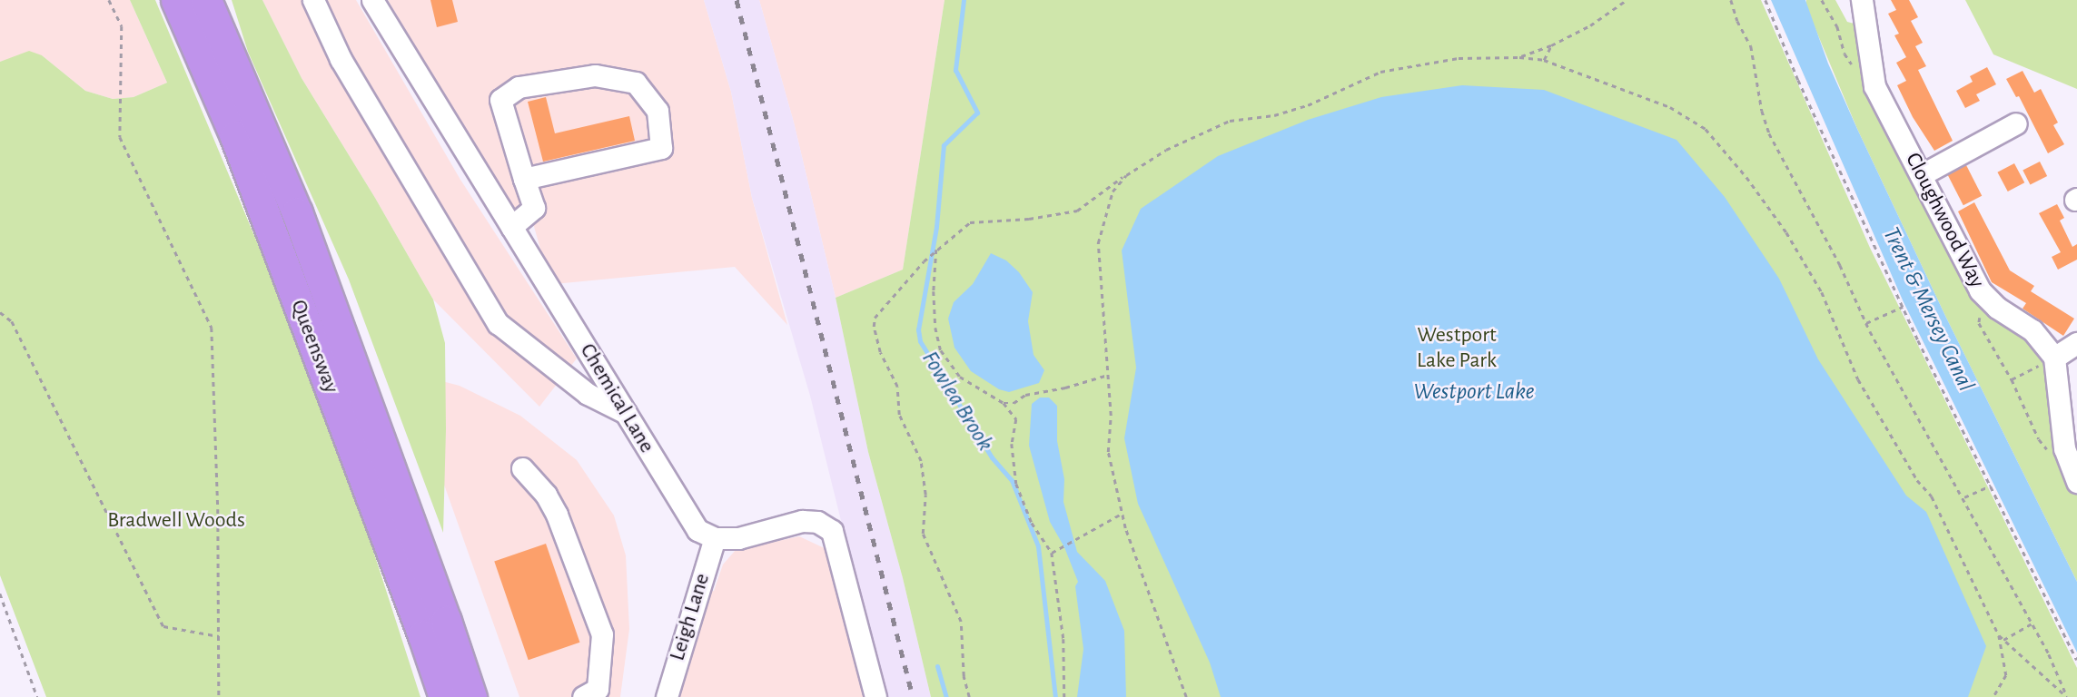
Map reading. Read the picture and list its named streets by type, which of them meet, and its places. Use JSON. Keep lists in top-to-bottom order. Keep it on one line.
{"streets":{"highway":["Queensway"],"street":["Cloughwood Way","Chemical Lane","Leigh Lane"]},"crossings":[["Chemical Lane","Leigh Lane"]],"water":["Trent & Mersey Canal","Westport Lake","Fowlea Brook"],"parks":["Westport Lake Park","Bradwell Woods"]}
